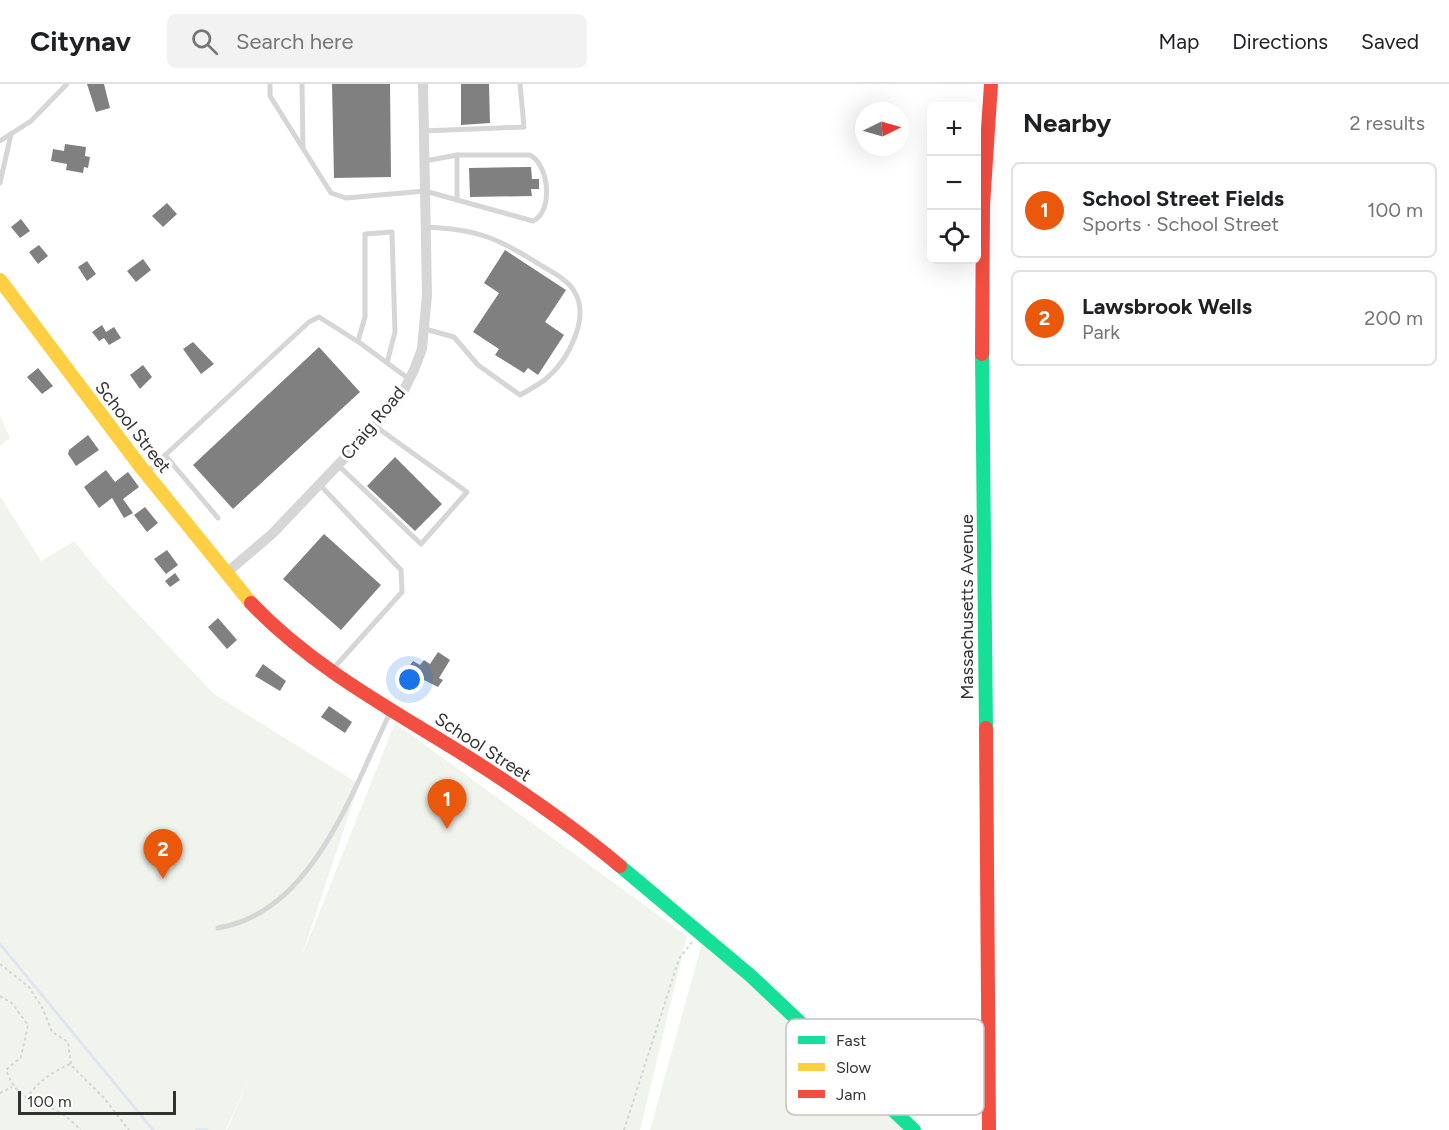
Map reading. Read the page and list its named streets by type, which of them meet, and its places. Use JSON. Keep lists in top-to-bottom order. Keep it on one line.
{"streets":{"main road":["School Street","Massachusetts Avenue"],"street":["Craig Road"]},"crossings":[["Craig Road","School Street"]],"legend":["Fast","Slow","Jam"],"scale_bar":"100 m","north":"right","page":{"header":"Citynav","search":"Search here","nav":["Map","Directions","Saved"],"heading":["Nearby","2 results"],"map_buttons":["+","−"],"list":[{"mark":"1","name":"School Street Fields","note":"Sports · School Street","value":"100 m"},{"mark":"2","name":"Lawsbrook Wells","note":"Park","value":"200 m"}],"pins":["1","2"],"scale":"100 m"}}
